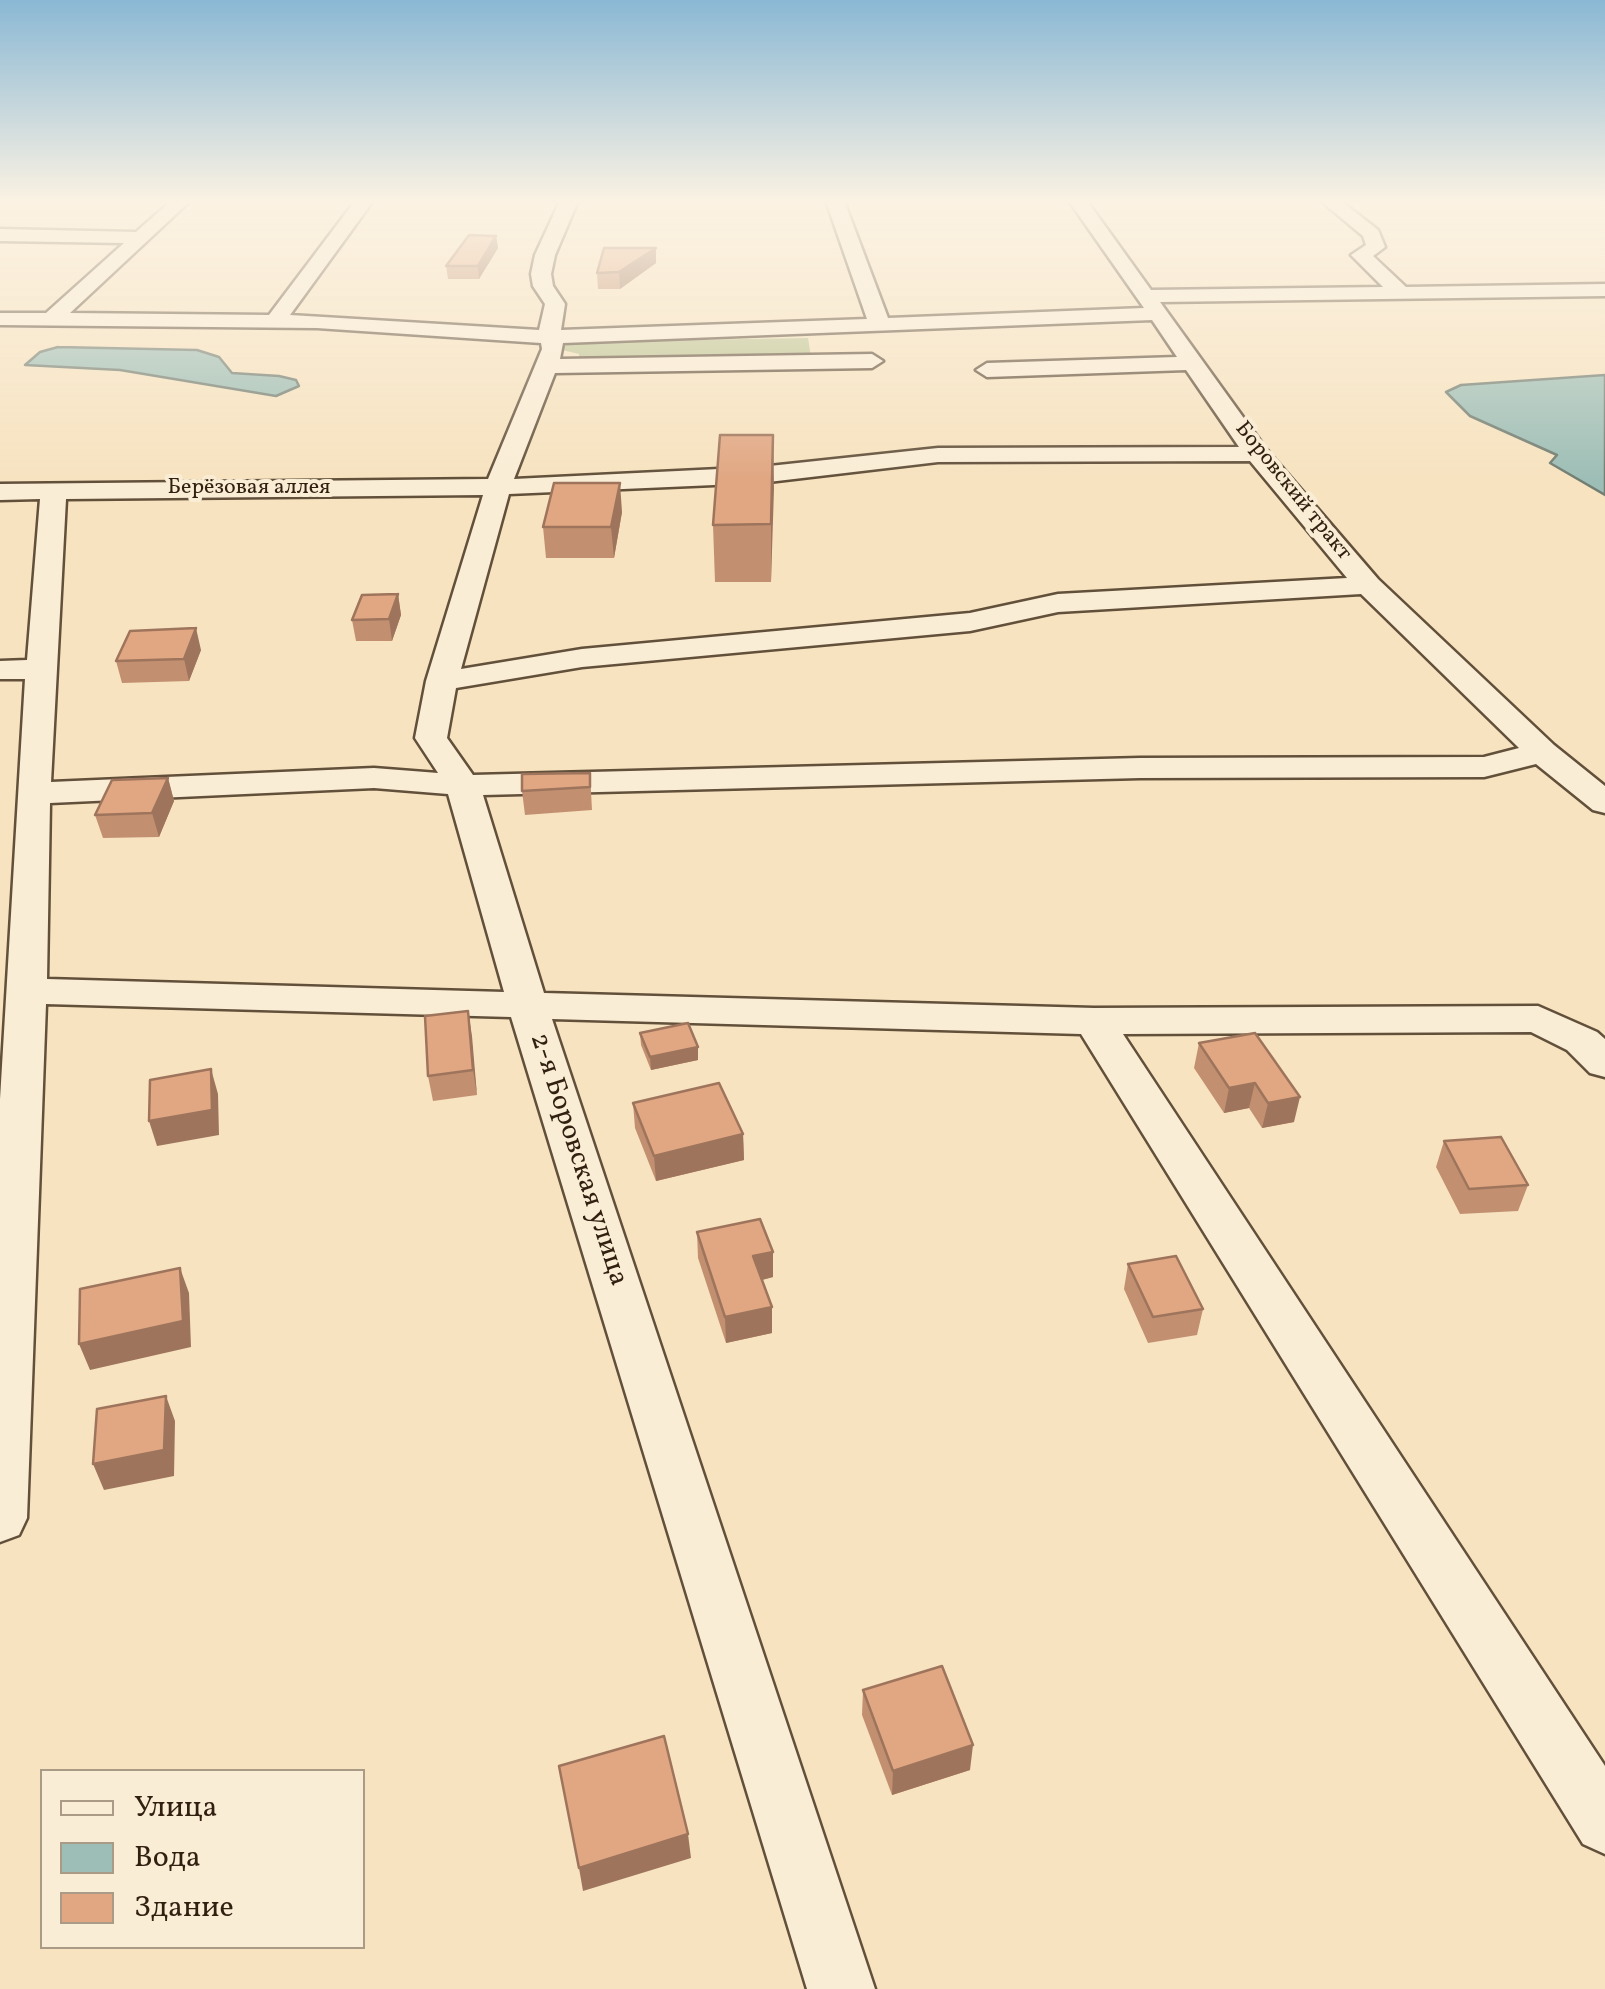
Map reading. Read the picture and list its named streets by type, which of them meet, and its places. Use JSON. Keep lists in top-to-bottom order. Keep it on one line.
{"streets":{"street":["Берёзовая аллея","Боровский тракт","2-я Боровская улица"]},"crossings":[["Берёзовая аллея","Боровский тракт"],["Берёзовая аллея","2-я Боровская улица"]],"legend":["Улица","Вода","Здание"]}
